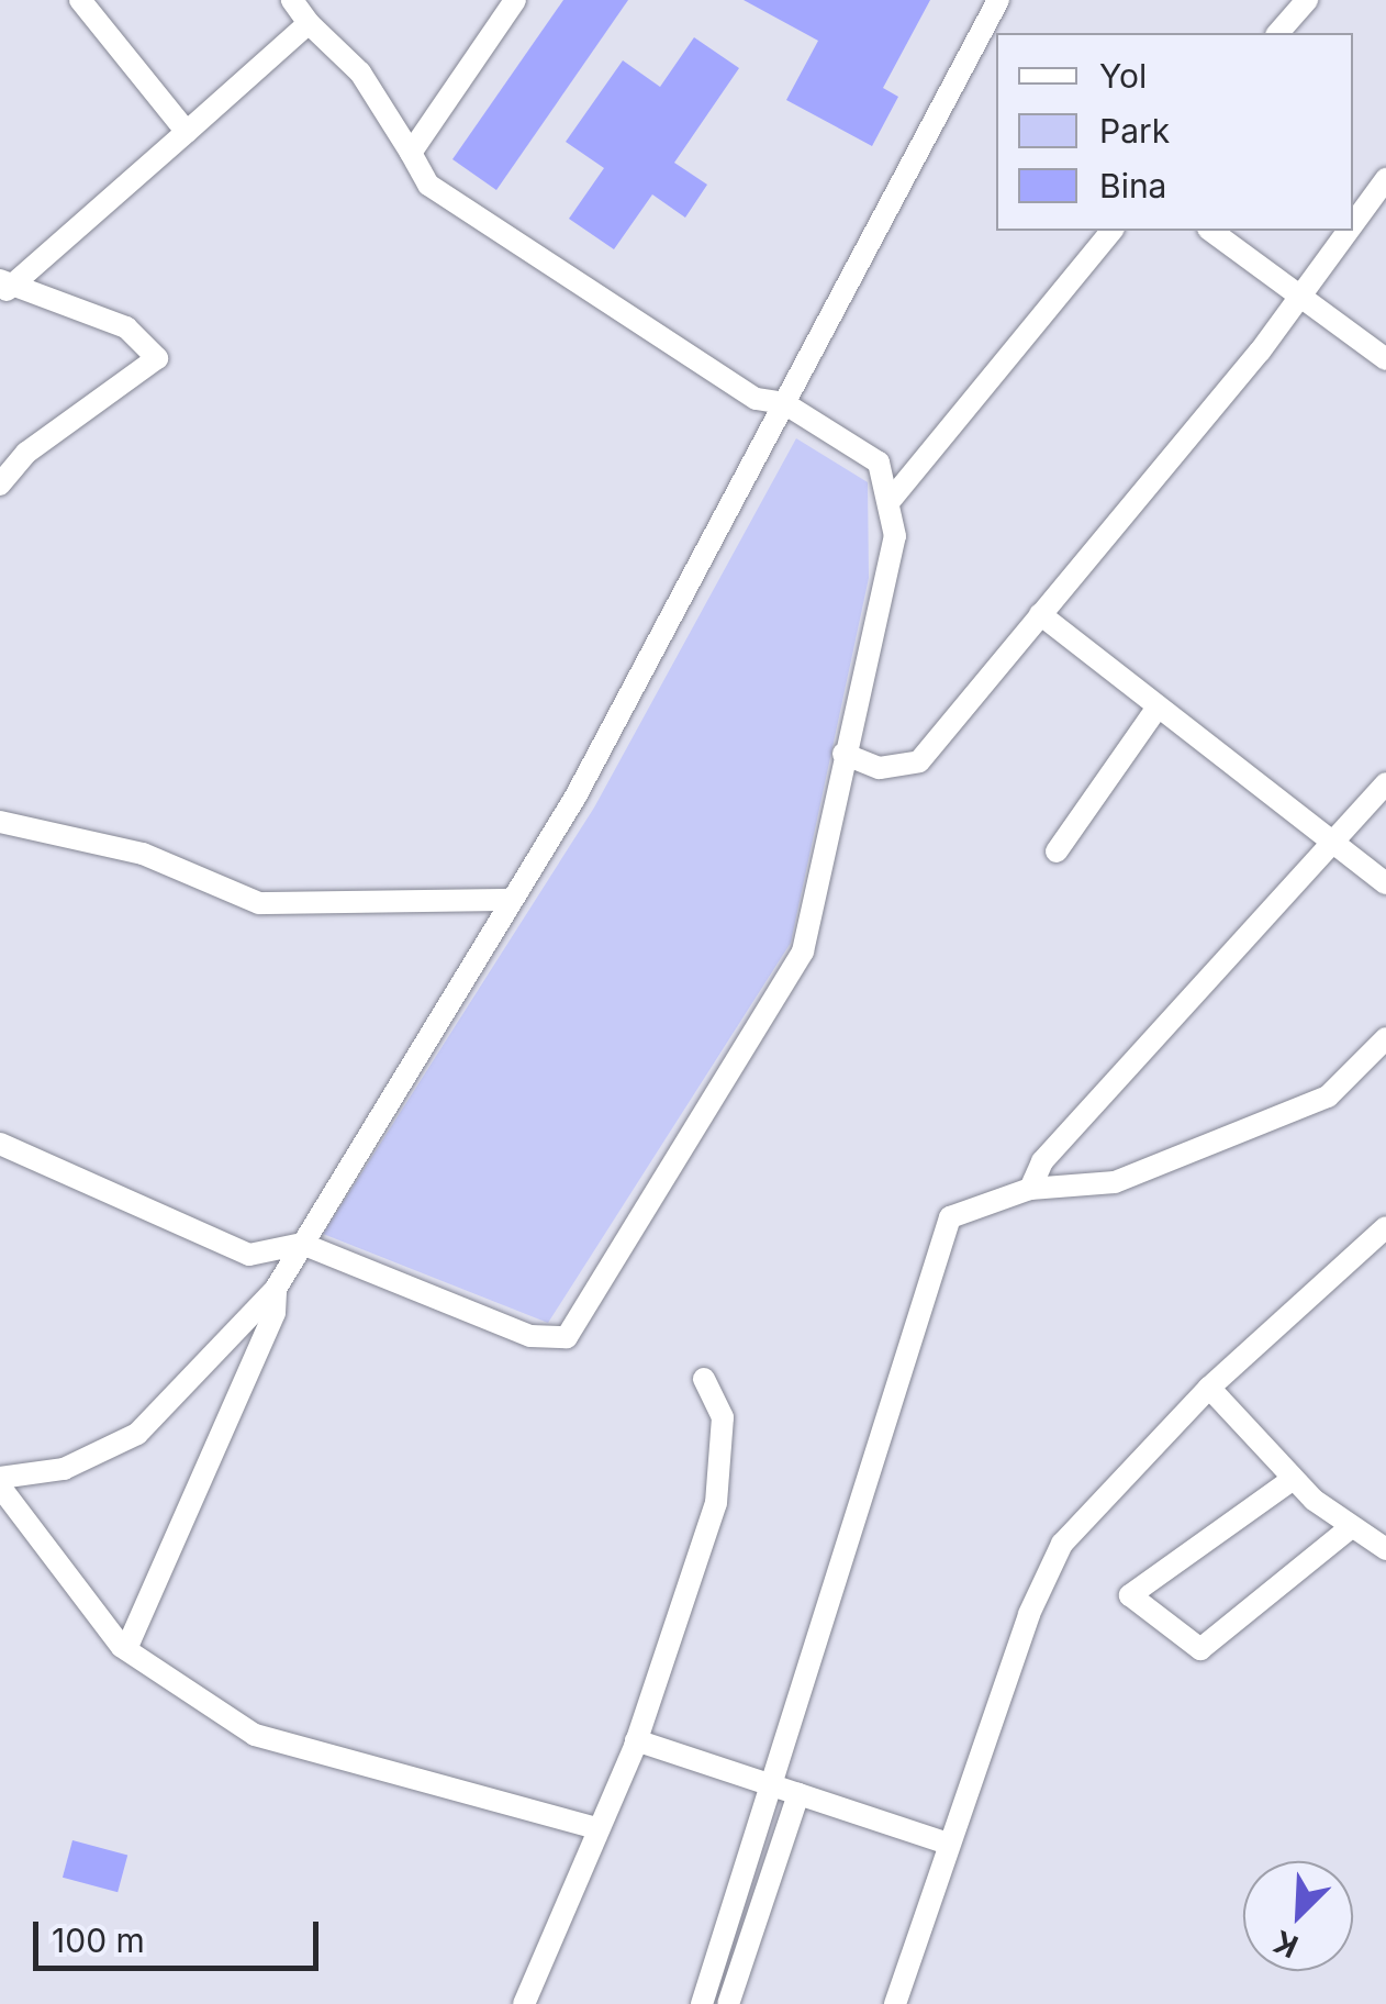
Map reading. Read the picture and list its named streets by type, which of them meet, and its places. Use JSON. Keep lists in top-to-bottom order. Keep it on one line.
{"legend":["Yol","Park","Bina"],"scale_bar":"100 m","north":"bottom left"}
